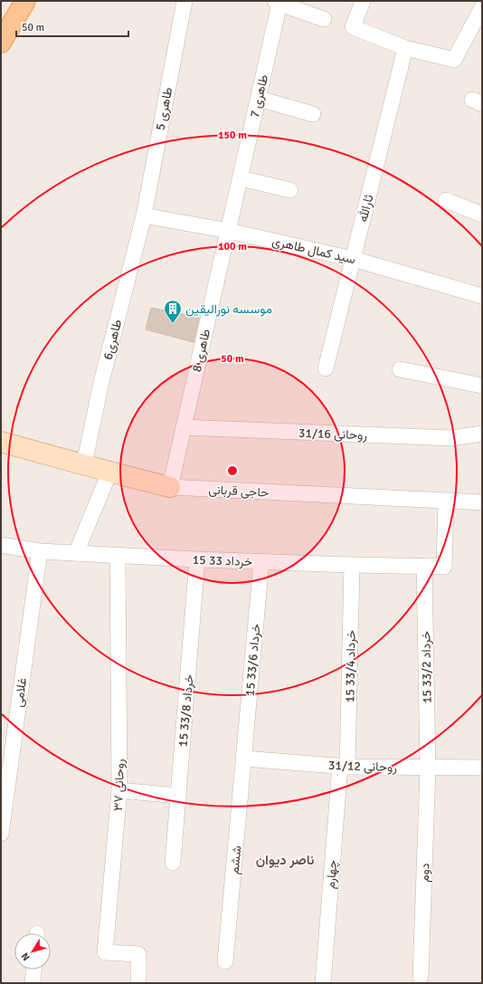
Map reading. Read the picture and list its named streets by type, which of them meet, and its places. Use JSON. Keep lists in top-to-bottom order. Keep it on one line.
{"streets":{"main road":["حاجی قربانی"],"street":["طاهری 7","طاهری 5","ثارالله","سید کمال طاهری","طاهری6","طاهری 8","روحانی 31/16","15 خرداد 33","15 خرداد 33/6","15 خرداد 33/4","15 خرداد 33/2","غلامی","15 خرداد 33/8","روحانی 31/12","روحانی ۳۷","ششم","دوم","چهارم"]},"crossings":[["طاهری 7","سید کمال طاهری"],["طاهری 7","طاهری 8"],["طاهری 5","سید کمال طاهری"],["طاهری 5","طاهری6"],["ثارالله","سید کمال طاهری"],["سید کمال طاهری","طاهری6"],["سید کمال طاهری","طاهری 8"],["طاهری6","حاجی قربانی"],["طاهری 8","روحانی 31/16"],["طاهری 8","حاجی قربانی"],["حاجی قربانی","15 خرداد 33"],["15 خرداد 33","15 خرداد 33/6"],["15 خرداد 33","15 خرداد 33/4"],["15 خرداد 33","15 خرداد 33/2"],["15 خرداد 33","غلامی"],["15 خرداد 33","15 خرداد 33/8"],["15 خرداد 33","روحانی ۳۷"],["15 خرداد 33/6","روحانی 31/12"],["15 خرداد 33/6","ششم"],["15 خرداد 33/4","روحانی 31/12"],["15 خرداد 33/4","چهارم"],["15 خرداد 33/2","روحانی 31/12"],["15 خرداد 33/2","دوم"],["روحانی 31/12","ششم"],["روحانی 31/12","دوم"],["روحانی 31/12","چهارم"]],"districts":["ناصر دیوان"],"places":{"building":["موسسه نورالیقین"]},"scale_bar":"50 m","north":"bottom left","rings":["150 m","100 m","50 m"]}
